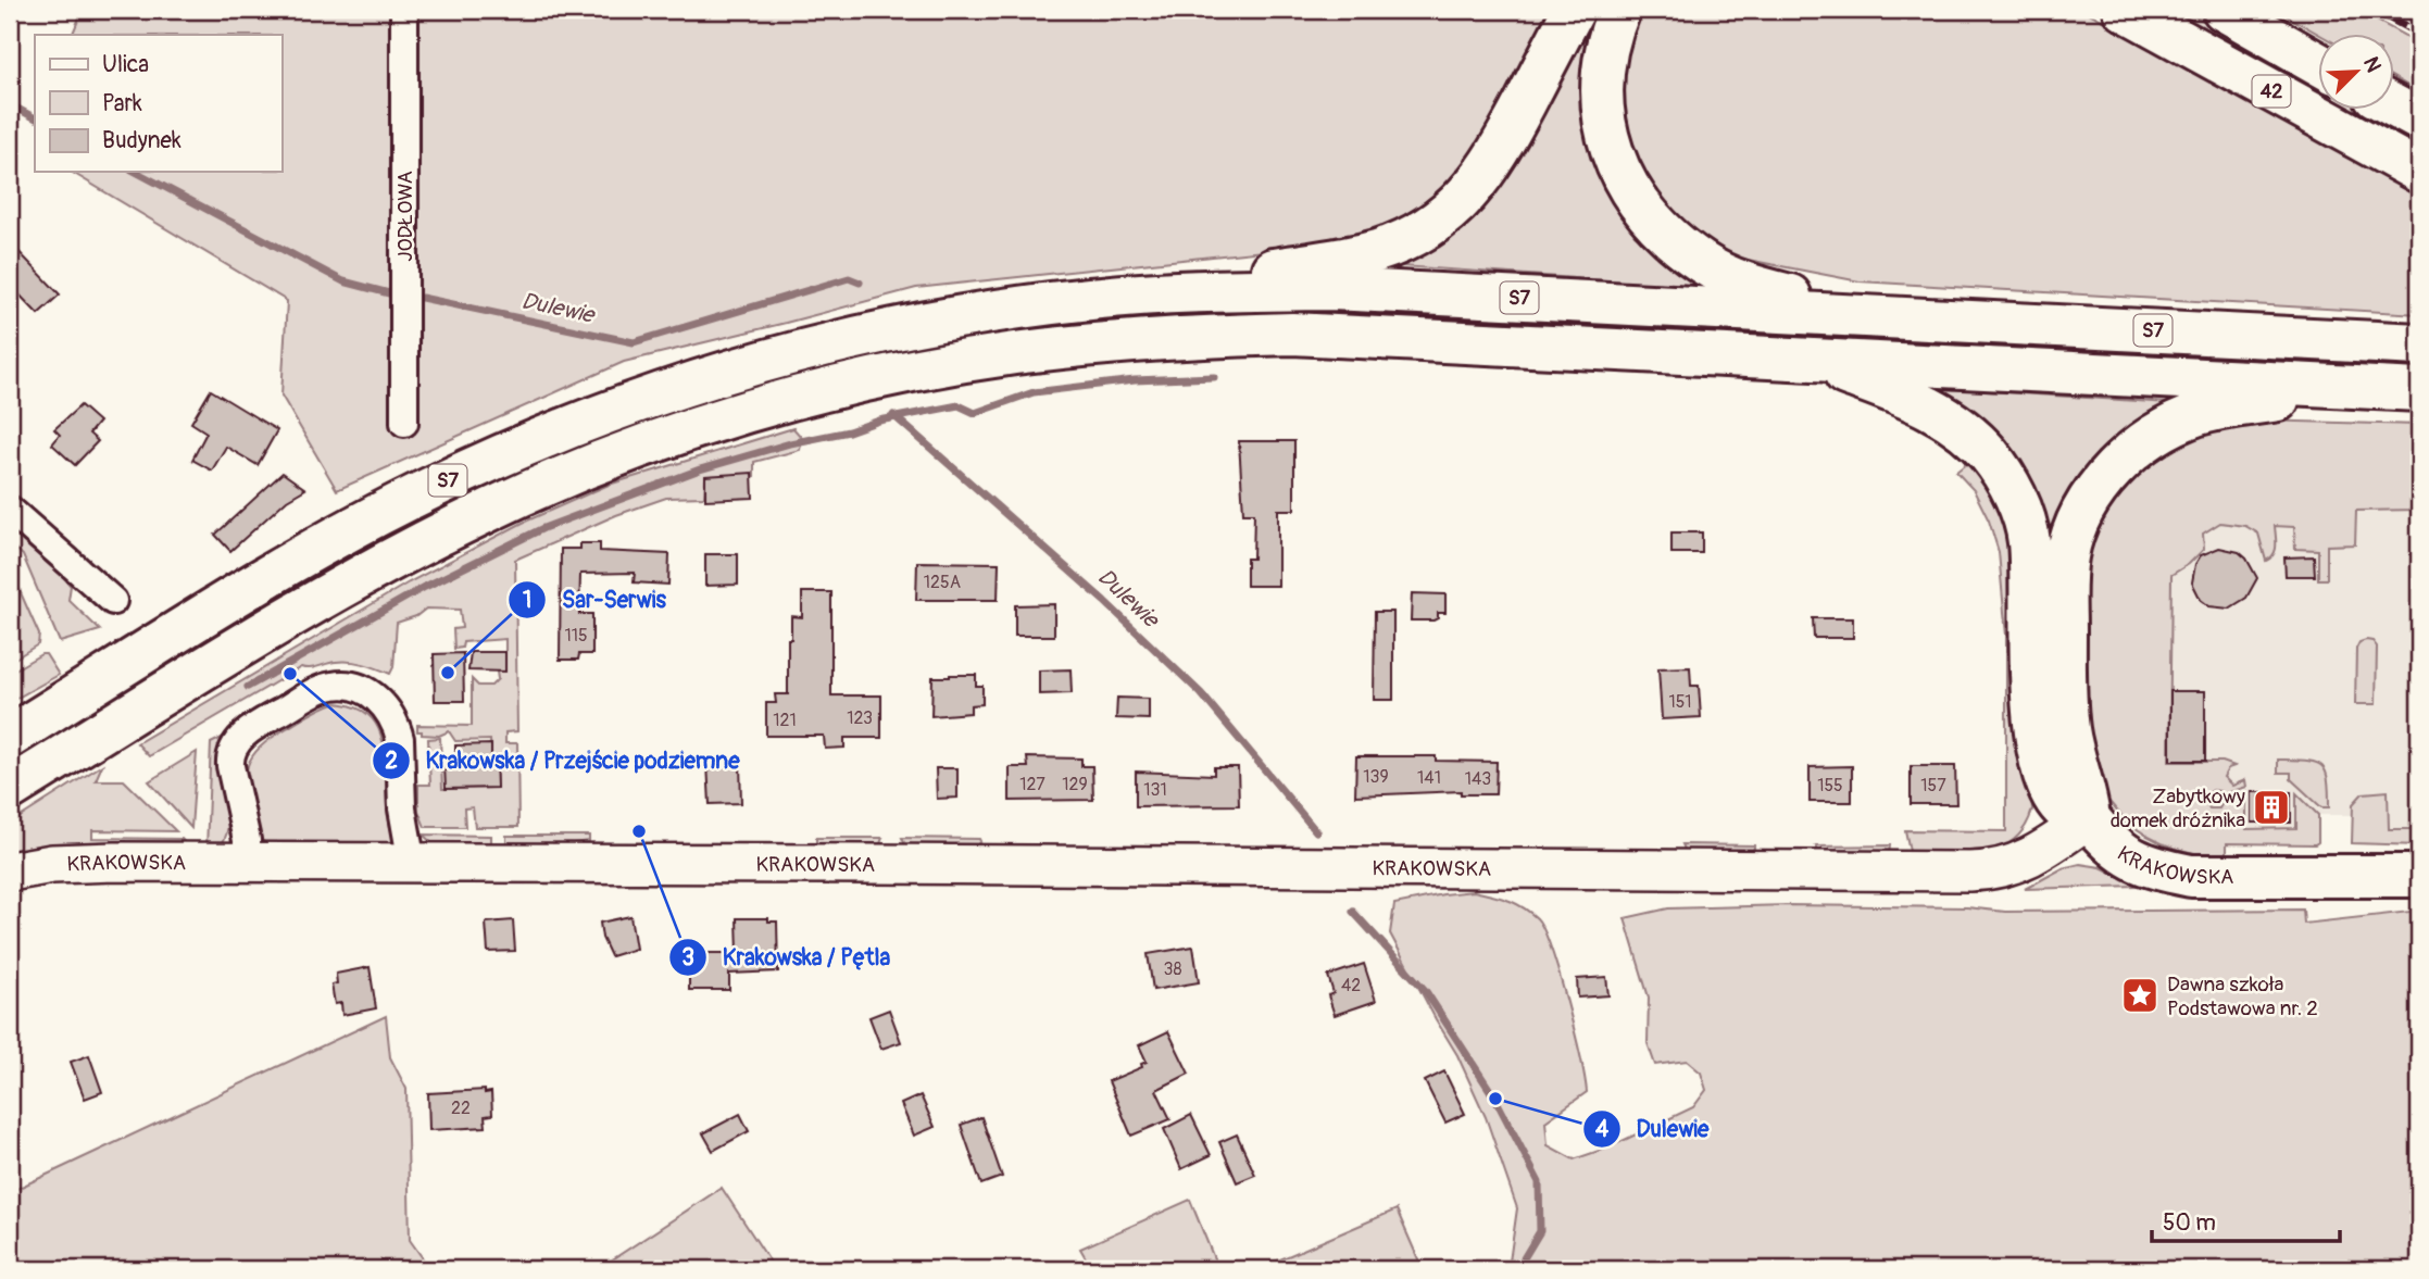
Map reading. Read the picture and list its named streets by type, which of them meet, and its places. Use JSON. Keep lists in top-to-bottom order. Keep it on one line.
{"streets":{"main road":["42","S7","KRAKOWSKA"],"street":["JODŁOWA"]},"water":["Dulewie"],"places":{"other":["Sar-Serwis","Krakowska / Przejście podziemne","Krakowska / Pętla","Dulewie"],"building":["Zabytkowy domek dróżnika"],"place":["Dawna szkoła Podstawowa nr. 2"]},"house_numbers":["125A","115","151","123","121","139","141","143","127","129","155","157","131","38","42","22"],"legend":["Ulica","Park","Budynek"],"scale_bar":"50 m","north":"top right"}
